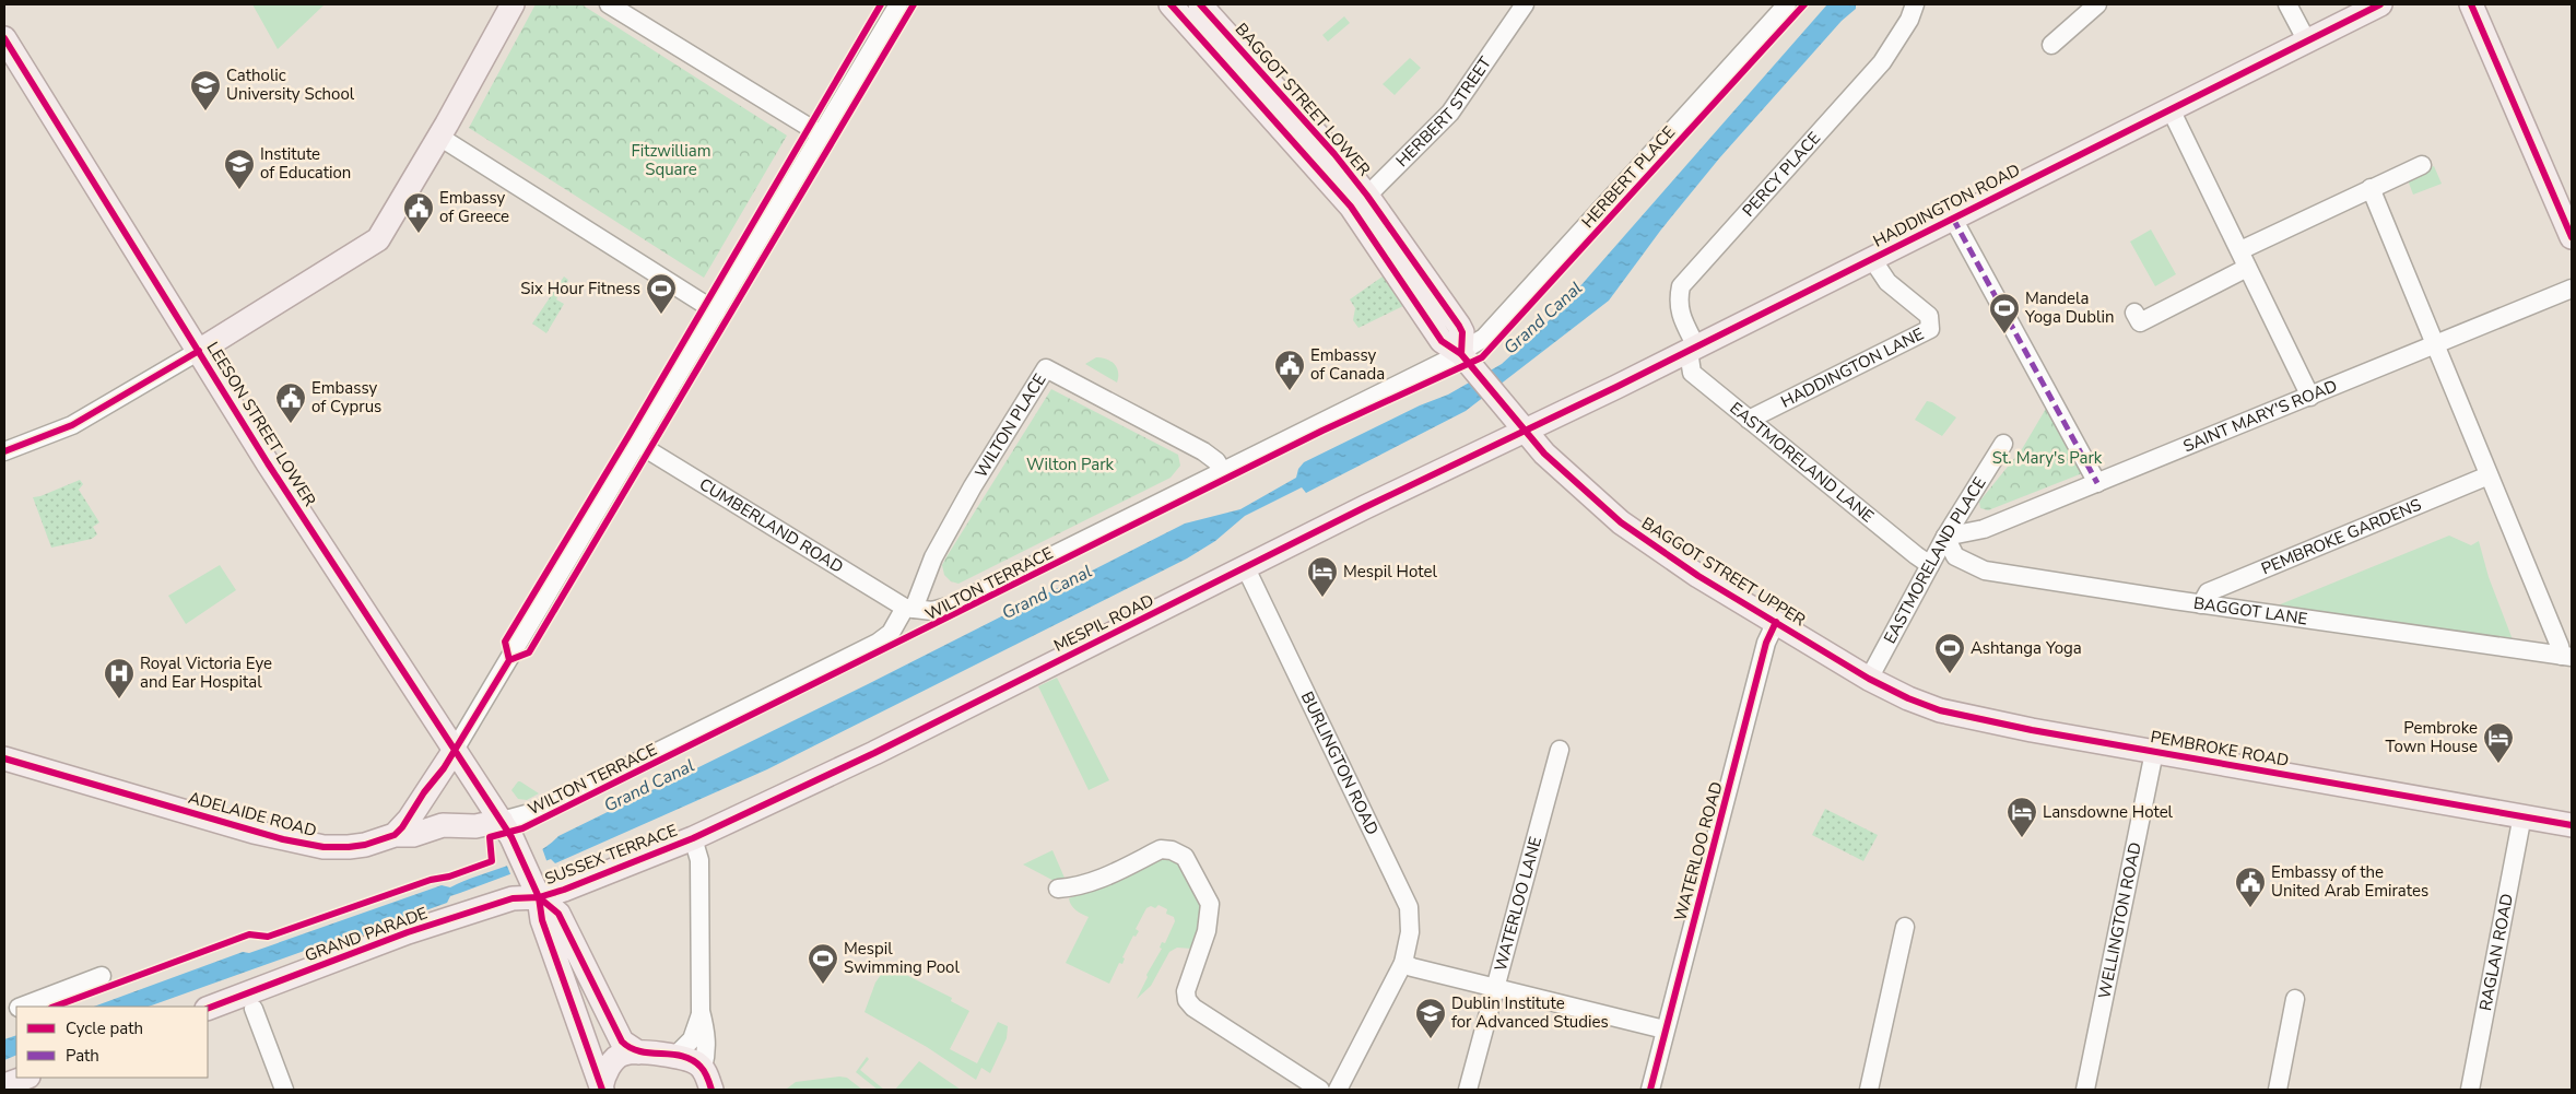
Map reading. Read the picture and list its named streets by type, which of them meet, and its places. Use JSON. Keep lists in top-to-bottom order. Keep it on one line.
{"streets":{"main road":["BAGGOT STREET LOWER","HADDINGTON ROAD","LEESON STREET LOWER","BAGGOT STREET UPPER","MESPIL ROAD","PEMBROKE ROAD","ADELAIDE ROAD","SUSSEX TERRACE","GRAND PARADE"],"street":["HERBERT STREET","PERCY PLACE","HERBERT PLACE","HADDINGTON LANE","SAINT MARY'S ROAD","WILTON PLACE","EASTMORELAND LANE","CUMBERLAND ROAD","PEMBROKE GARDENS","EASTMORELAND PLACE","WILTON TERRACE","BAGGOT LANE","BURLINGTON ROAD","WATERLOO ROAD","WATERLOO LANE","WELLINGTON ROAD","RAGLAN ROAD"]},"crossings":[["BAGGOT STREET LOWER","HERBERT STREET"],["BAGGOT STREET LOWER","HERBERT PLACE"],["BAGGOT STREET LOWER","HADDINGTON ROAD"],["BAGGOT STREET LOWER","BAGGOT STREET UPPER"],["BAGGOT STREET LOWER","WILTON TERRACE"],["BAGGOT STREET LOWER","MESPIL ROAD"],["PERCY PLACE","HADDINGTON ROAD"],["PERCY PLACE","EASTMORELAND LANE"],["HERBERT PLACE","WILTON TERRACE"],["HADDINGTON ROAD","HADDINGTON LANE"],["HADDINGTON ROAD","EASTMORELAND LANE"],["HADDINGTON ROAD","BAGGOT STREET UPPER"],["HADDINGTON ROAD","MESPIL ROAD"],["HADDINGTON LANE","EASTMORELAND LANE"],["SAINT MARY'S ROAD","EASTMORELAND PLACE"],["SAINT MARY'S ROAD","BAGGOT LANE"],["LEESON STREET LOWER","WILTON TERRACE"],["LEESON STREET LOWER","ADELAIDE ROAD"],["LEESON STREET LOWER","SUSSEX TERRACE"],["LEESON STREET LOWER","GRAND PARADE"],["WILTON PLACE","CUMBERLAND ROAD"],["WILTON PLACE","WILTON TERRACE"],["EASTMORELAND LANE","EASTMORELAND PLACE"],["CUMBERLAND ROAD","WILTON TERRACE"],["PEMBROKE GARDENS","BAGGOT LANE"],["EASTMORELAND PLACE","BAGGOT STREET UPPER"],["EASTMORELAND PLACE","BAGGOT LANE"],["EASTMORELAND PLACE","PEMBROKE ROAD"],["BAGGOT STREET UPPER","MESPIL ROAD"],["BAGGOT STREET UPPER","PEMBROKE ROAD"],["BAGGOT STREET UPPER","WATERLOO ROAD"],["WILTON TERRACE","ADELAIDE ROAD"],["MESPIL ROAD","BURLINGTON ROAD"],["MESPIL ROAD","SUSSEX TERRACE"],["PEMBROKE ROAD","WELLINGTON ROAD"],["PEMBROKE ROAD","RAGLAN ROAD"],["SUSSEX TERRACE","GRAND PARADE"]],"water":["Grand Canal"],"parks":["Fitzwilliam Square","St. Mary's Park","Wilton Park"],"places":{"school or university":["Catholic University School","Institute of Education","Dublin Institute for Advanced Studies"],"public building":["Embassy of Greece","Embassy of Canada","Embassy of Cyprus","Embassy of the United Arab Emirates"],"sports":["Six Hour Fitness","Mandela Yoga Dublin","Ashtanga Yoga","Mespil Swimming Pool"],"hotel":["Mespil Hotel","Pembroke Town House","Lansdowne Hotel"],"hospital":["Royal Victoria Eye and Ear Hospital"]},"legend":["Cycle path","Path"]}
